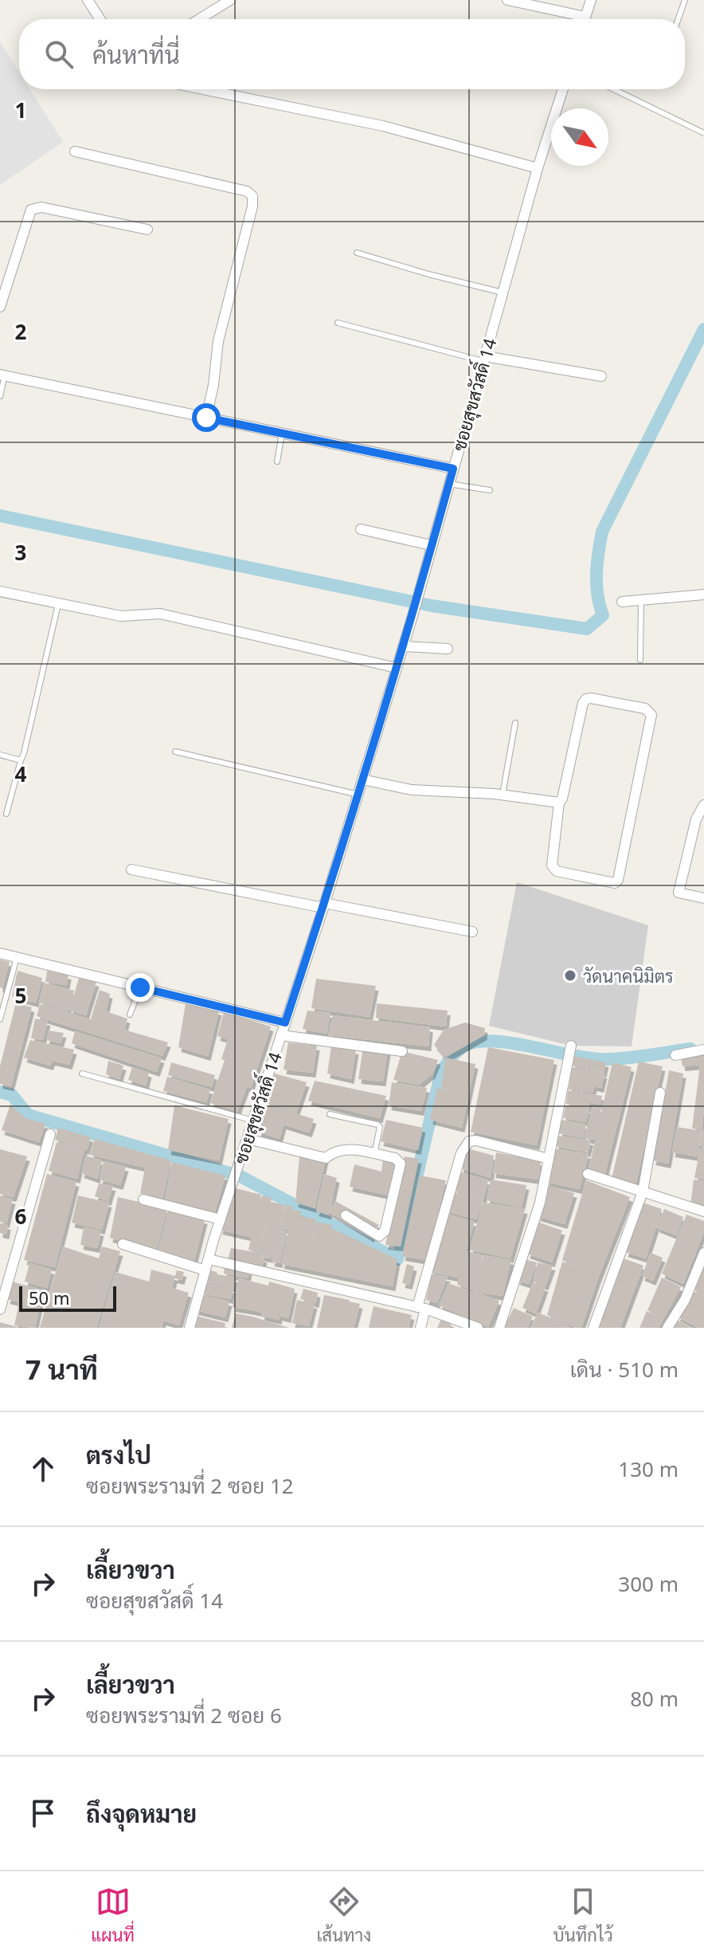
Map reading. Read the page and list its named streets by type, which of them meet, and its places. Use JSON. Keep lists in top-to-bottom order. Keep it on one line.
{"streets":{"street":["ซอยสุขสวัสดิ์ 14"]},"places":["วัดนาคนิมิตร"],"scale_bar":"50 m","north":"bottom right","page":{"search":"ค้นหาที่นี่","scale":"50 m","heading":["7 นาที","เดิน · 510 m"],"list":[["ตรงไป","ซอยพระรามที่ 2 ซอย 12","130 m"],["เลี้ยวขวา","ซอยสุขสวัสดิ์ 14","300 m"],["เลี้ยวขวา","ซอยพระรามที่ 2 ซอย 6","80 m"],"ถึงจุดหมาย"],"nav":["แผนที่","เส้นทาง","บันทึกไว้"]},"grid":{"rows":["1","2","3","4","5","6"]}}
